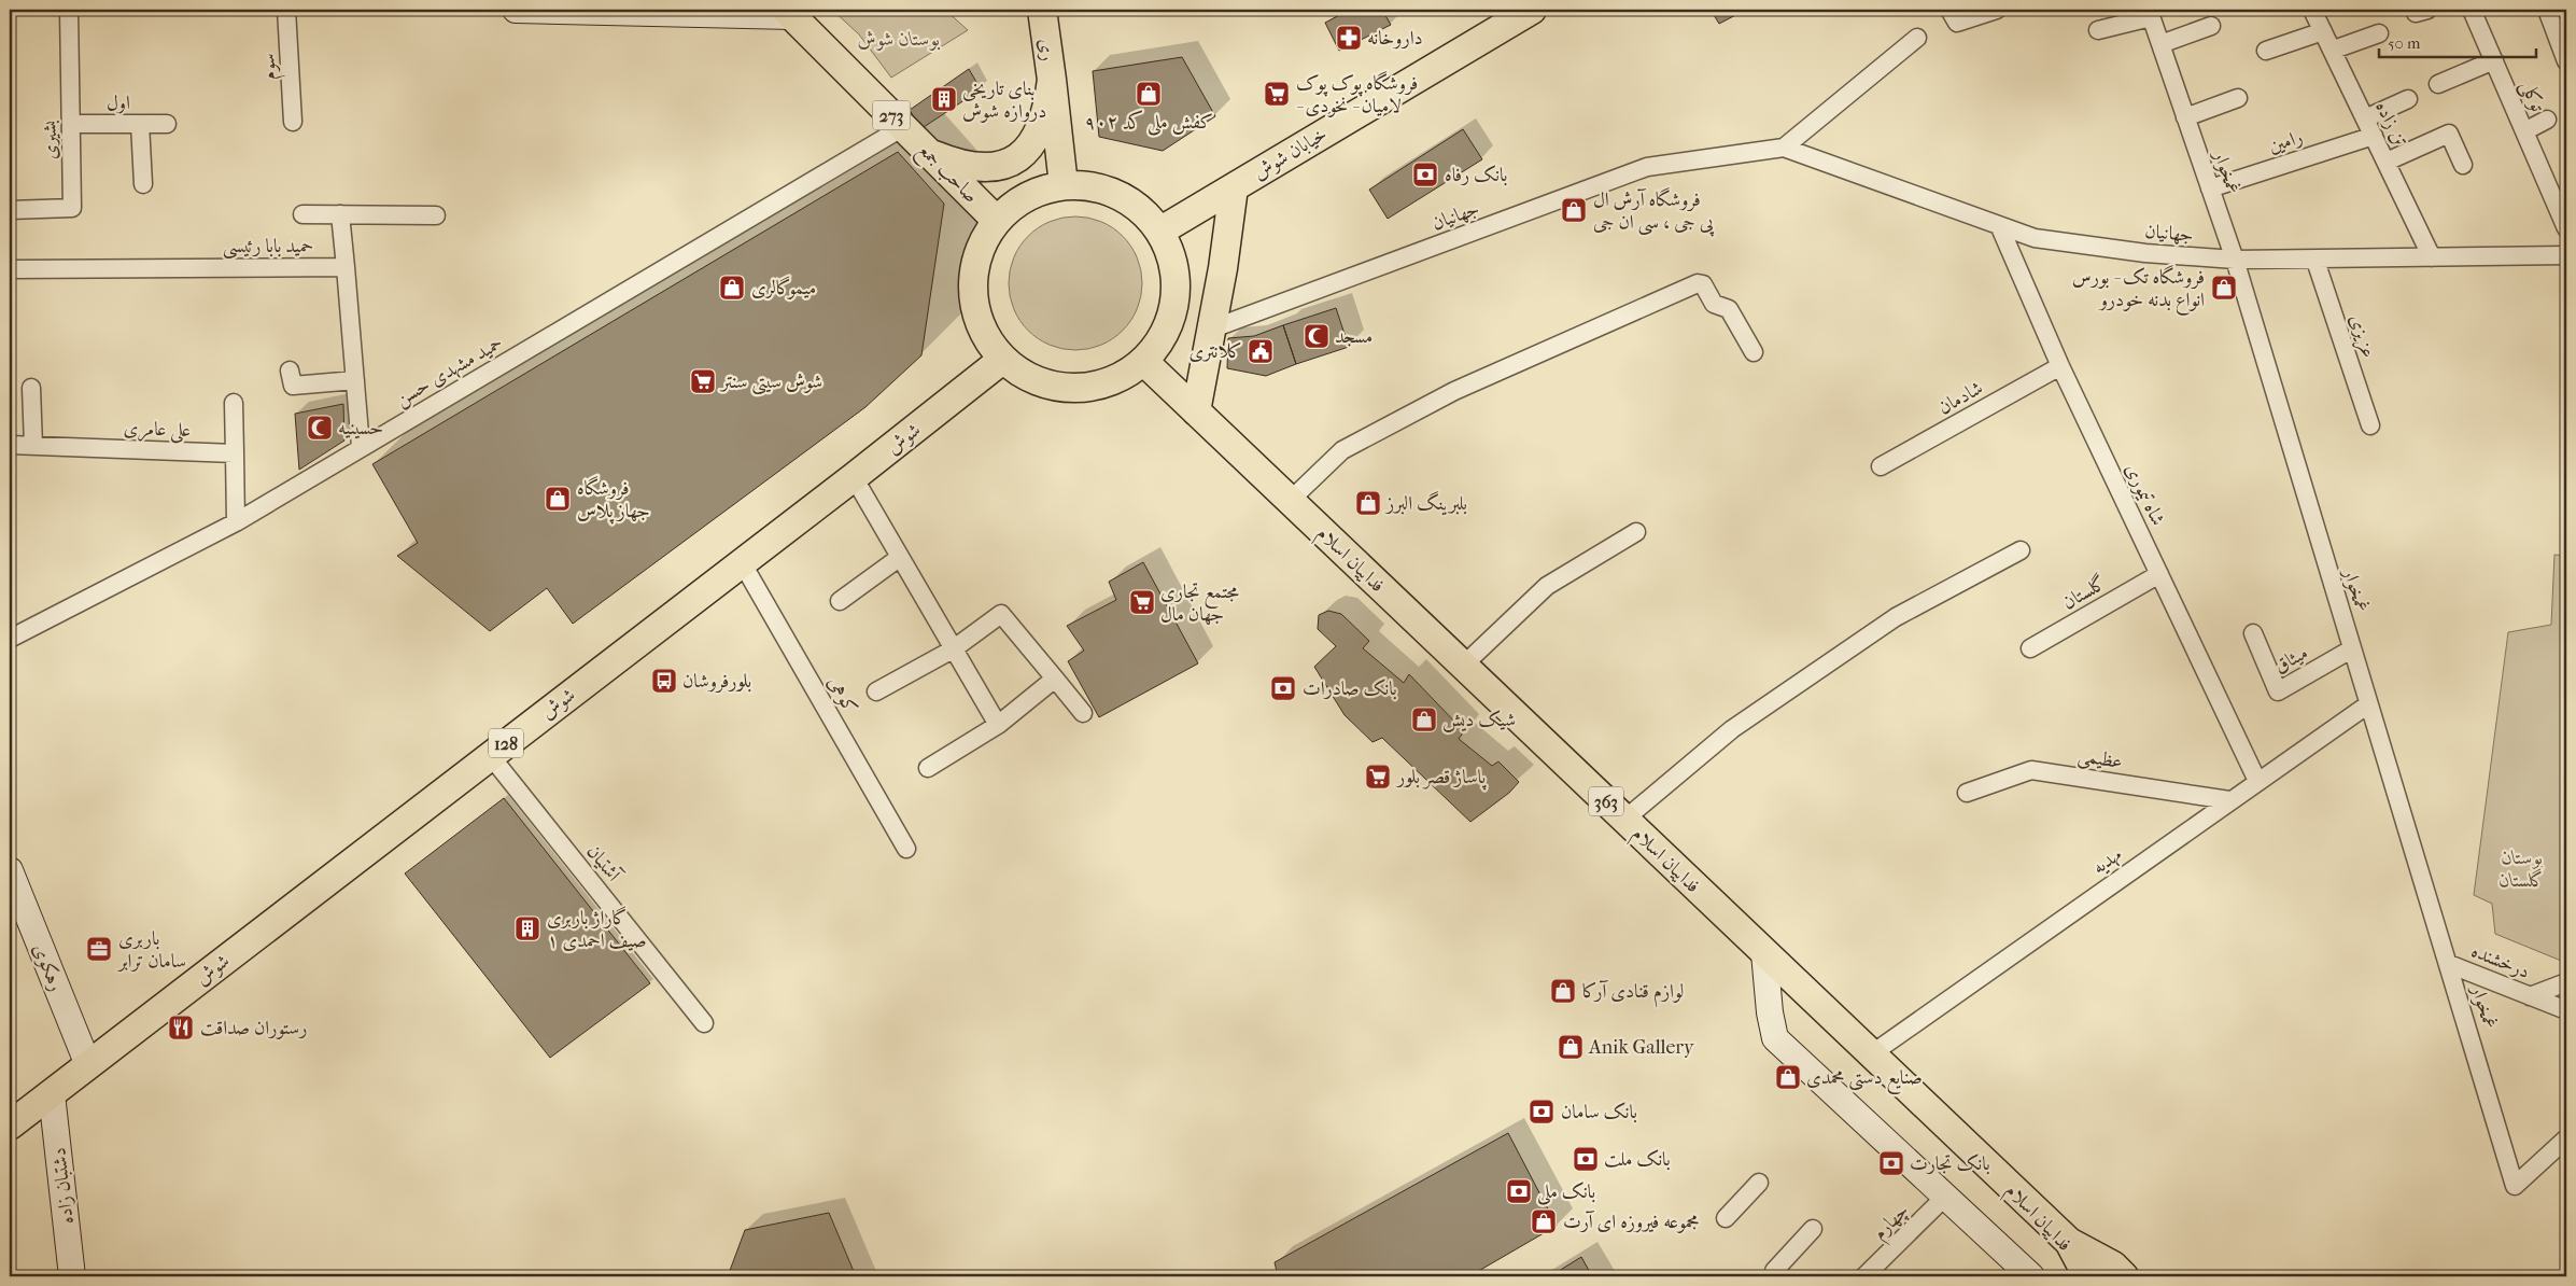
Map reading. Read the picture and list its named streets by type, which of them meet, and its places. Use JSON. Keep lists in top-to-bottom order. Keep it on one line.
{"streets":{"main road":["ری","273","خیابان شوش","صاحب جمع","شوش","فداییان اسلام","128","363"],"street":["سوم","توکلی","اول","تن زاده","بشیری","رامین","غمخوار","جهانیان","حمید بابا رئیسی","عزیزی","حمید مشهدی حسن","شادمان","علی عامری","شاه تیموری","گلستان","میثاق","کوهی","عظیمی","مهدیه","آشتیان","درخشنده","رهکوی","دشتبان زاده","چهارم"]},"crossings":[["اول","بشیری"],["تن زاده","رامین"],["تن زاده","جهانیان"],["رامین","غمخوار"],["صاحب جمع","حمید مشهدی حسن"],["غمخوار","جهانیان"],["غمخوار","میثاق"],["غمخوار","مهدیه"],["غمخوار","درخشنده"],["جهانیان","عزیزی"],["جهانیان","شاه تیموری"],["شادمان","شاه تیموری"],["شوش","کوهی"],["شوش","آشتیان"],["شوش","رهکوی"],["شوش","دشتبان زاده"],["شاه تیموری","گلستان"],["شاه تیموری","مهدیه"],["فداییان اسلام","مهدیه"],["عظیمی","مهدیه"]],"parks":["بوستان شوش","بوستان گلستان"],"places":{"pharmacy":["داروخانه"],"shop":["کفش ملی کد ۹۰۲","فروشگاه آرش ال پی جی ، سی ان جی","میموگالری","فروشگاه تک - بورس انواع بدنه خودرو","فروشگاه جهاز پلاس","بلبرینگ البرز","شیک دیش","لوازم قنادی آرکا","Anik Gallery","صنایع دستی محمدی","مجموعه فیروزه ای آرت"],"supermarket":["فروشگاه پوک پوک - لاميان - نخودی","شوش سیتی سنتر","مجتمع تجاری جهان مال","پاساژ قصر بلور"],"building":["بنای تاریخی دروازه شوش","گاراژ باربری صیف احمدی ۱"],"bank":["بانک رفاه","بانک صادرات","بانک سامان","بانک ملت","بانک تجارت","بانک ملی"],"mosque":["مسجد","حسینیه"],"public building":["کلانتری"],"bus stop":["بلورفروشان"],"office":["باربری سامان ترابر"],"restaurant":["رستوران صداقت"]},"scale_bar":"50 m"}
